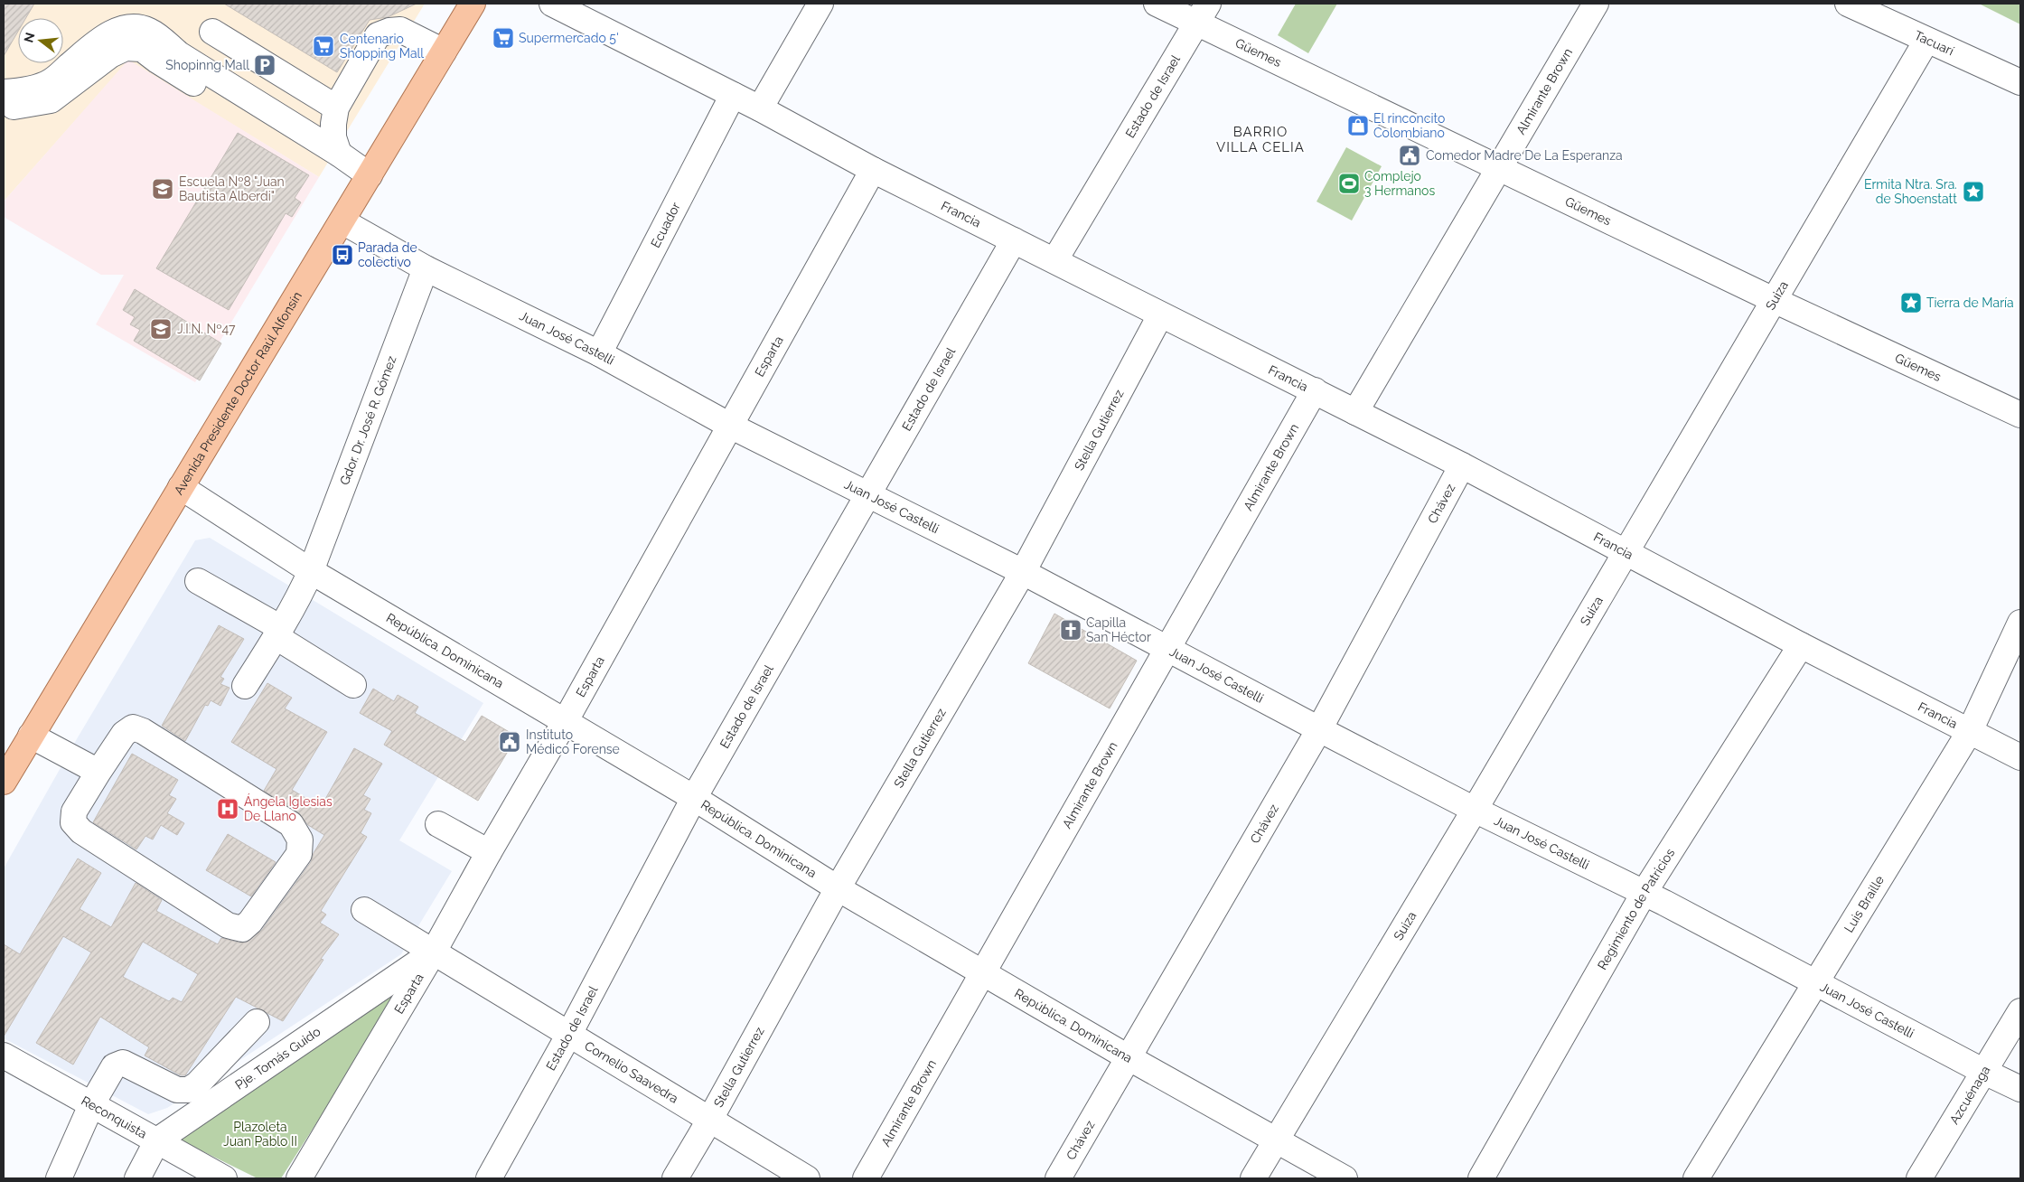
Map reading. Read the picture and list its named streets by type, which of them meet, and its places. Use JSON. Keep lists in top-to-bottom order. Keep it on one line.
{"streets":{"main road":["Avenida Presidente Doctor Raúl Alfonsín"],"street":["Tacuarí","Güemes","Almirante Brown","Estado de Israel","Francia","Ecuador","Suiza","Juan José Castelli","Esparta","Gdor. Dr. José R. Gómez","Stella Gutierrez","Chávez","República. Dominicana","Luis Braille","Regimiento de Patricios","Pje. Tomás Guido","Cornelio Saavedra","Azcuénaga","Reconquista"]},"crossings":[["Tacuarí","Suiza"],["Güemes","Almirante Brown"],["Güemes","Estado de Israel"],["Güemes","Suiza"],["Almirante Brown","Francia"],["Almirante Brown","Juan José Castelli"],["Almirante Brown","República. Dominicana"],["Estado de Israel","Francia"],["Estado de Israel","Juan José Castelli"],["Estado de Israel","República. Dominicana"],["Estado de Israel","Cornelio Saavedra"],["Francia","Ecuador"],["Francia","Suiza"],["Francia","Esparta"],["Francia","Stella Gutierrez"],["Francia","Chávez"],["Francia","Luis Braille"],["Francia","Regimiento de Patricios"],["Ecuador","Juan José Castelli"],["Suiza","Juan José Castelli"],["Suiza","República. Dominicana"],["Juan José Castelli","Esparta"],["Juan José Castelli","Avenida Presidente Doctor Raúl Alfonsín"],["Juan José Castelli","Gdor. Dr. José R. Gómez"],["Juan José Castelli","Stella Gutierrez"],["Juan José Castelli","Chávez"],["Juan José Castelli","Luis Braille"],["Juan José Castelli","Regimiento de Patricios"],["Juan José Castelli","Azcuénaga"],["Esparta","República. Dominicana"],["Esparta","Pje. Tomás Guido"],["Esparta","Cornelio Saavedra"],["Avenida Presidente Doctor Raúl Alfonsín","República. Dominicana"],["Gdor. Dr. José R. Gómez","República. Dominicana"],["Stella Gutierrez","República. Dominicana"],["Stella Gutierrez","Cornelio Saavedra"],["Chávez","República. Dominicana"],["Pje. Tomás Guido","Cornelio Saavedra"],["Pje. Tomás Guido","Reconquista"]],"districts":["BARRIO VILLA CELIA"],"parks":["Plazoleta Juan Pablo II"],"places":{"supermarket":["Supermercado 5'","Centenario Shopping Mall"],"parking":["Shopinng Mall"],"shop":["El rinconcito Colombiano"],"public building":["Comedor Madre De La Esperanza","Instituto Médico Forense"],"sports":["Complejo 3 Hermanos"],"school or university":["Escuela Nº8 \"Juan Bautista Alberdi\"","J.I.N. Nº47"],"place":["Ermita Ntra. Sra. de Shoenstatt","Tierra de María"],"bus stop":["Parada de colectivo"],"church":["Capilla San Héctor"],"hospital":["Ángela Iglesias De Llano"]},"north":"left"}
